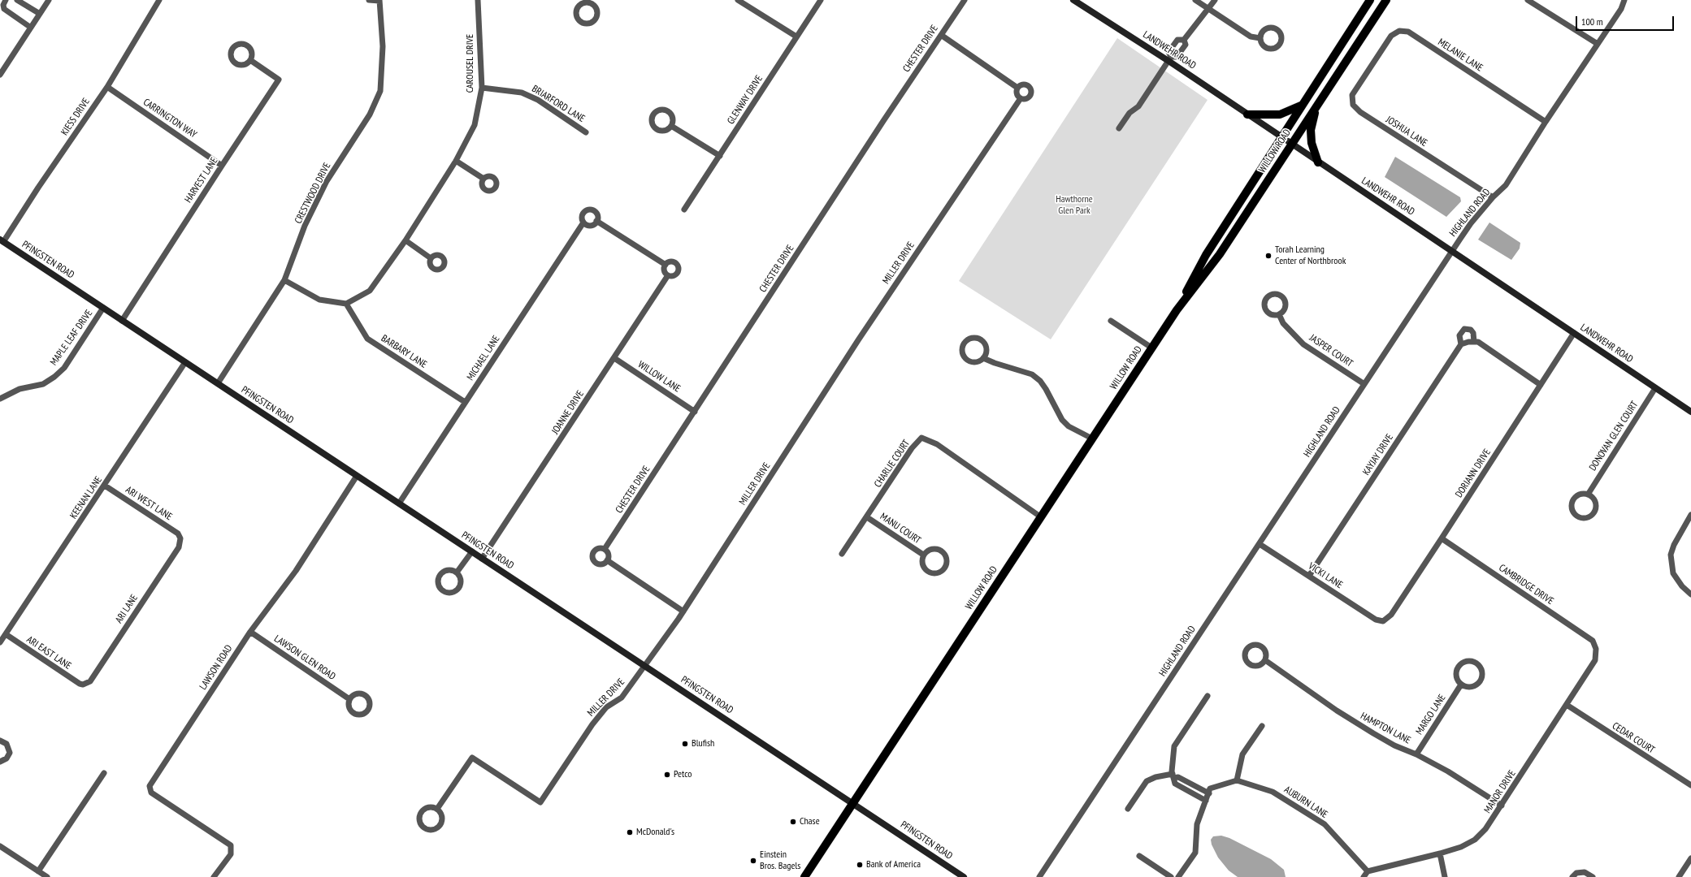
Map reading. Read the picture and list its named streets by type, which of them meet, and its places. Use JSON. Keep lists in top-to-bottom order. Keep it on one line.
{"streets":{"main road":["LANDWEHR ROAD","WILLOW ROAD","PFINGSTEN ROAD"],"street":["CHESTER DRIVE","MELANIE LANE","CAROUSEL DRIVE","GLENWAY DRIVE","BRIARFORD LANE","KIESS DRIVE","CARRINGTON WAY","JOSHUA LANE","HARVEST LANE","CRESTWOOD DRIVE","HIGHLAND ROAD","MILLER DRIVE","MAPLE LEAF DRIVE","JASPER COURT","BARBARY LANE","MICHAEL LANE","WILLOW LANE","JOANNE DRIVE","DONOVAN GLEN COURT","KAYJAY DRIVE","CHARLIE COURT","DORIANN DRIVE","KEENAN LANE","ARI WEST LANE","MANU COURT","VICKI LANE","CAMBRIDGE DRIVE","ARI LANE","ARI EAST LANE","LAWSON GLEN ROAD","LAWSON ROAD","MARGO LANE","HAMPTON LANE","CEDAR COURT","MANOR DRIVE","AUBURN LANE"]},"crossings":[["CHESTER DRIVE","WILLOW LANE"],["LANDWEHR ROAD","WILLOW ROAD"],["LANDWEHR ROAD","HIGHLAND ROAD"],["LANDWEHR ROAD","DONOVAN GLEN COURT"],["LANDWEHR ROAD","DORIANN DRIVE"],["MELANIE LANE","JOSHUA LANE"],["MELANIE LANE","HIGHLAND ROAD"],["CAROUSEL DRIVE","BRIARFORD LANE"],["CAROUSEL DRIVE","BARBARY LANE"],["KIESS DRIVE","CARRINGTON WAY"],["KIESS DRIVE","PFINGSTEN ROAD"],["CARRINGTON WAY","HARVEST LANE"],["JOSHUA LANE","HIGHLAND ROAD"],["WILLOW ROAD","PFINGSTEN ROAD"],["WILLOW ROAD","CHARLIE COURT"],["HARVEST LANE","PFINGSTEN ROAD"],["CRESTWOOD DRIVE","PFINGSTEN ROAD"],["HIGHLAND ROAD","JASPER COURT"],["HIGHLAND ROAD","VICKI LANE"],["PFINGSTEN ROAD","MILLER DRIVE"],["PFINGSTEN ROAD","MAPLE LEAF DRIVE"],["PFINGSTEN ROAD","MICHAEL LANE"],["PFINGSTEN ROAD","JOANNE DRIVE"],["PFINGSTEN ROAD","KEENAN LANE"],["PFINGSTEN ROAD","LAWSON ROAD"],["BARBARY LANE","MICHAEL LANE"],["WILLOW LANE","JOANNE DRIVE"],["KAYJAY DRIVE","VICKI LANE"],["CHARLIE COURT","MANU COURT"],["DORIANN DRIVE","VICKI LANE"],["DORIANN DRIVE","CAMBRIDGE DRIVE"],["KEENAN LANE","ARI WEST LANE"],["KEENAN LANE","ARI EAST LANE"],["ARI WEST LANE","ARI LANE"],["CAMBRIDGE DRIVE","MANOR DRIVE"],["ARI LANE","ARI EAST LANE"],["LAWSON GLEN ROAD","LAWSON ROAD"],["MARGO LANE","HAMPTON LANE"],["HAMPTON LANE","MANOR DRIVE"],["CEDAR COURT","MANOR DRIVE"],["MANOR DRIVE","AUBURN LANE"]],"parks":["Hawthorne Glen Park"],"places":["Torah Learning Center of Northbrook","Blufish","Petco","Chase","McDonald's","Einstein Bros. Bagels","Bank of America"],"scale_bar":"100 m"}
